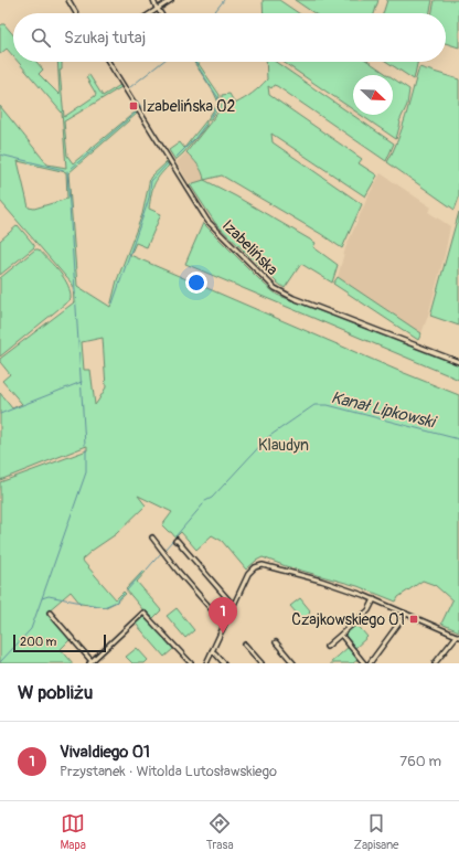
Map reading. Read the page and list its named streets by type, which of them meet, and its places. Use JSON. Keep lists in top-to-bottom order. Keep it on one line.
{"streets":{"street":["Izabelińska"]},"water":["Kanał Lipkowski"],"parks":["Klaudyn"],"places":{"transit":["Izabelińska 02","Czajkowskiego 01"]},"scale_bar":"200 m","north":"bottom right","page":{"search":"Szukaj tutaj","pins":"1","scale":"200 m","heading":"W pobliżu","list":[{"mark":"1","name":"Vivaldiego 01","note":"Przystanek · Witolda Lutosławskiego","value":"760 m"}],"nav":["Mapa","Trasa","Zapisane"]}}
